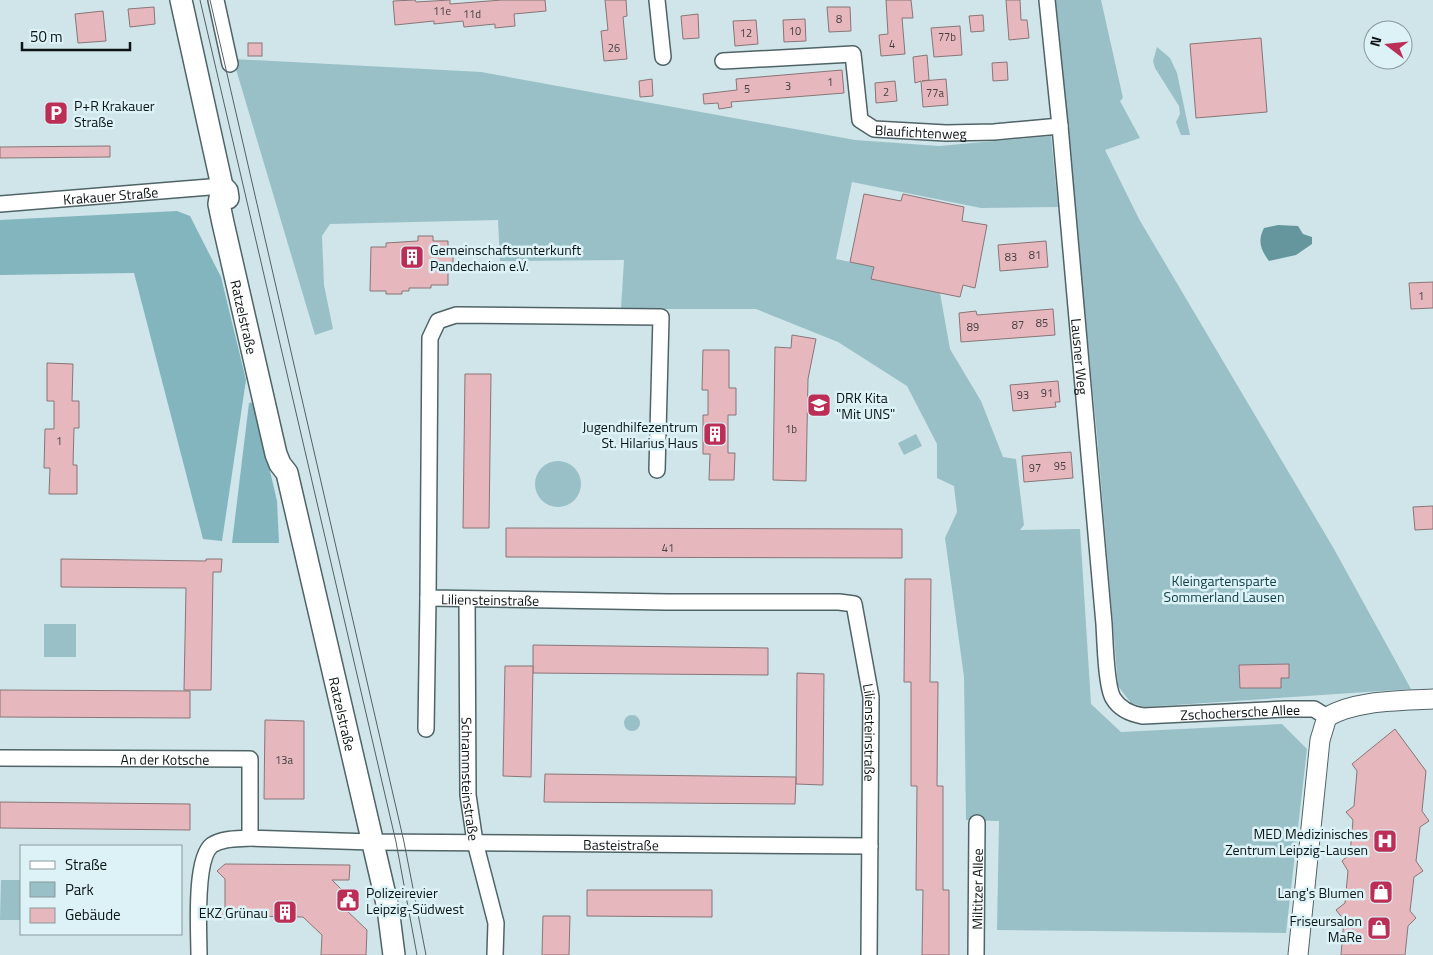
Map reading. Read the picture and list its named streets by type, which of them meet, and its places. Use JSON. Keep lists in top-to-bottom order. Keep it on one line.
{"streets":{"main road":["Ratzelstraße"],"street":["Blaufichtenweg","Krakauer Straße","Lausner Weg","Liliensteinstraße","Zschochersche Allee","An der Kotsche","Schrammsteinstraße","Basteistraße","Miltitzer Allee"]},"crossings":[["Blaufichtenweg","Lausner Weg"],["Krakauer Straße","Ratzelstraße"],["Ratzelstraße","Basteistraße"],["Lausner Weg","Zschochersche Allee"],["Liliensteinstraße","Schrammsteinstraße"],["Liliensteinstraße","Basteistraße"],["Schrammsteinstraße","Basteistraße"]],"parks":["Kleingartensparte Sommerland Lausen"],"places":{"parking":["P+R Krakauer Straße"],"building":["Gemeinschaftsunterkunft Pandechaion e.V.","Jugendhilfezentrum St. Hilarius Haus","EKZ Grünau"],"school or university":["DRK Kita \"Mit UNS\""],"hospital":["MED Medizinisches Zentrum Leipzig-Lausen"],"shop":["Lang's Blumen","Friseursalon MaRe"],"public building":["Polizeirevier Leipzig-Südwest"]},"house_numbers":["11e","11d","8","10","12","77b","4","26","1","3","5","2","77a","81","83","1","85","87","89","91","93","1b","1","95","97","41","13a"],"legend":["Straße","Park","Gebäude"],"scale_bar":"50 m","north":"left"}
